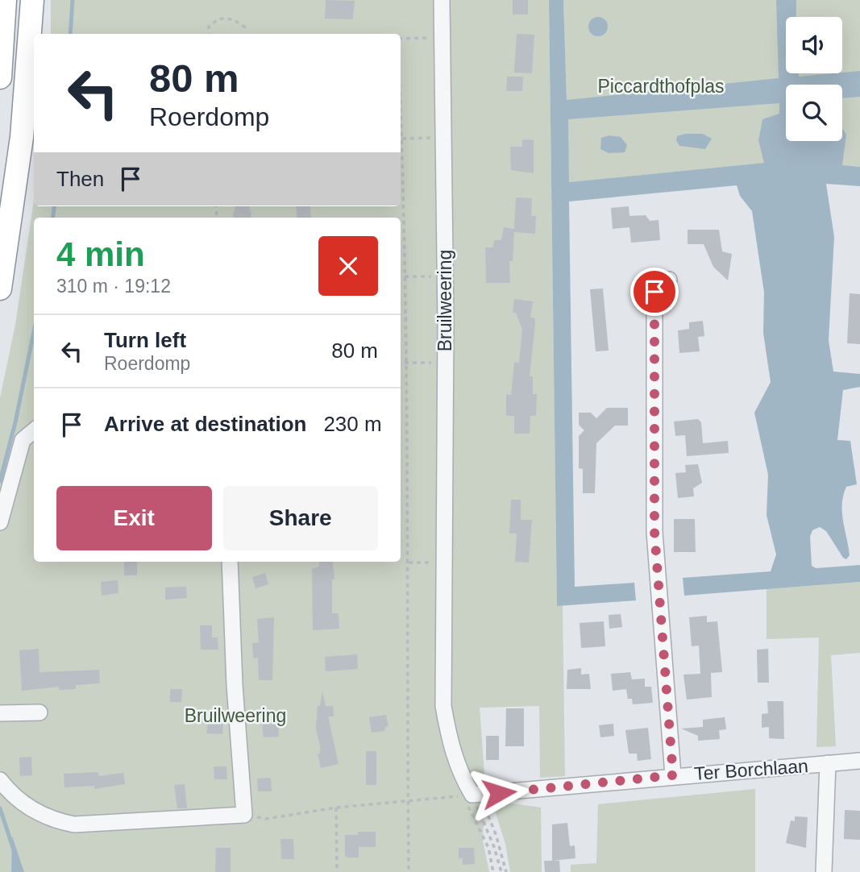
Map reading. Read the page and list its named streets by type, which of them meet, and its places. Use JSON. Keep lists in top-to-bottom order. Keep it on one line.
{"streets":{"street":["Bruilweering","Ter Borchlaan"]},"crossings":[["Bruilweering","Ter Borchlaan"]],"parks":["Piccardthofplas","Bruilweering"],"page":{"turn":["80 m","Roerdomp"],"then":"Then","heading":["4 min","310 m · 19:12"],"list":[{"name":"Turn left","note":"Roerdomp","value":"80 m"},{"name":"Arrive at destination","value":"230 m"}],"buttons":["Exit","Share"]}}
